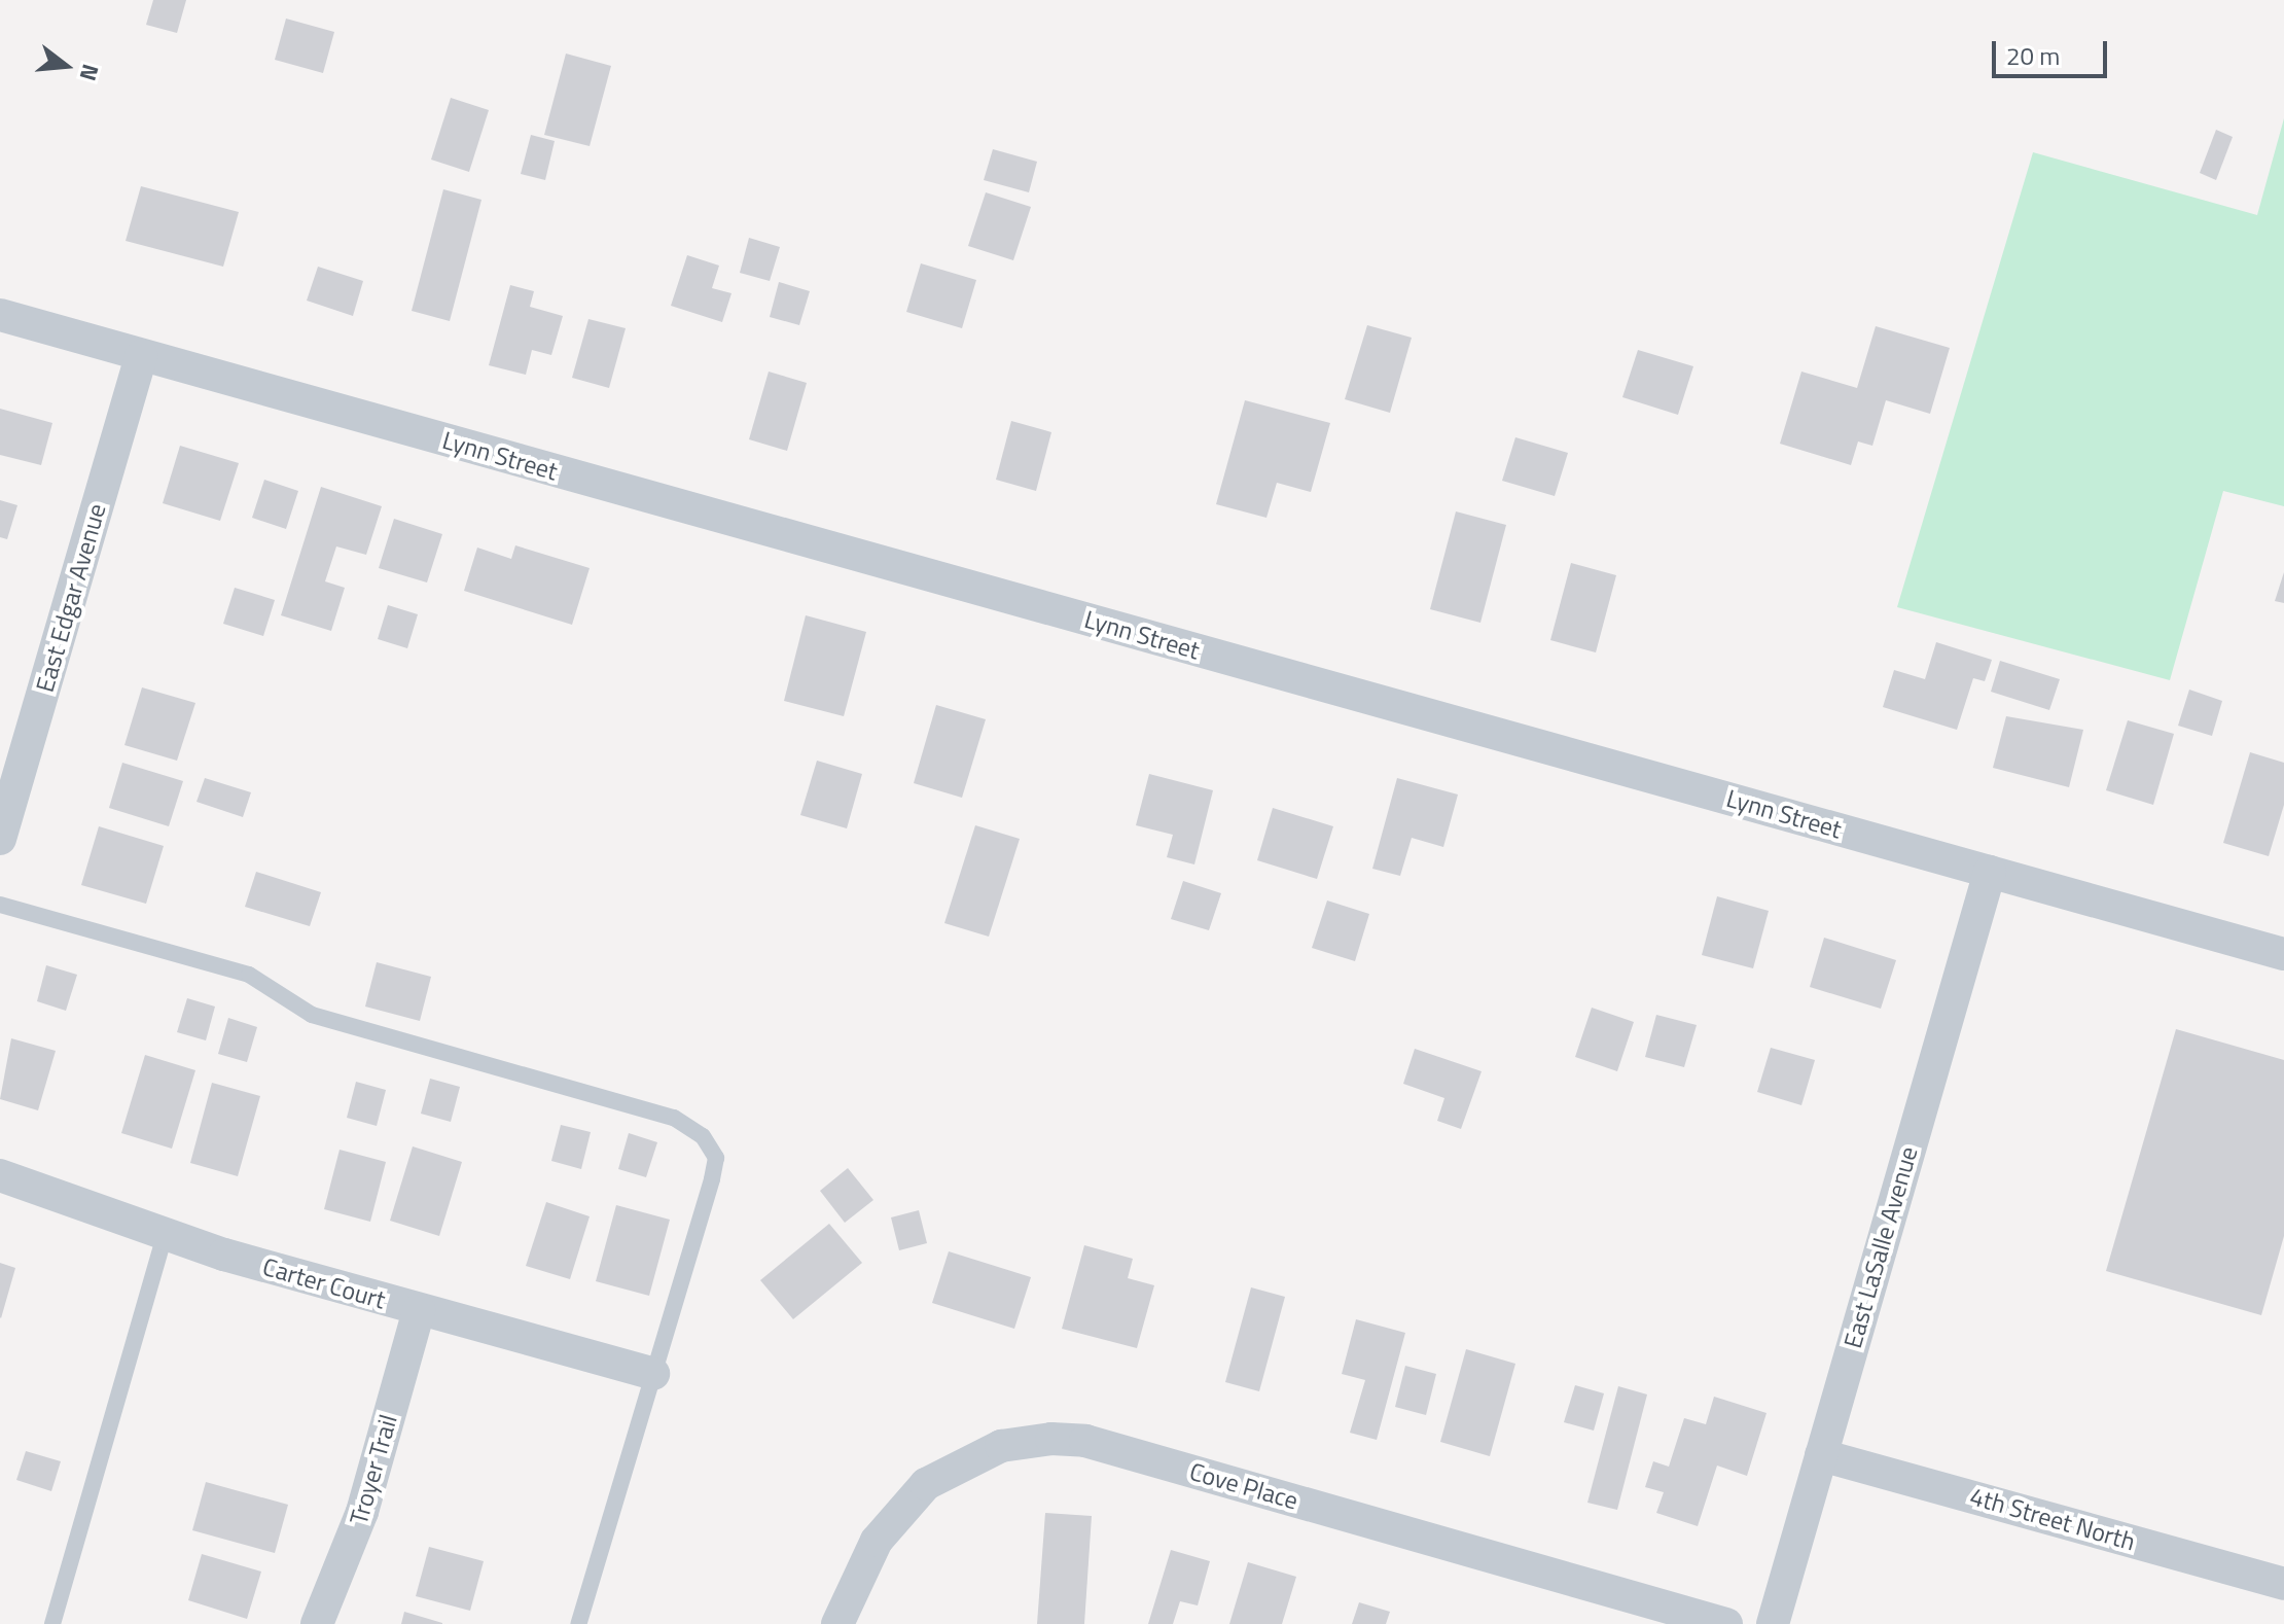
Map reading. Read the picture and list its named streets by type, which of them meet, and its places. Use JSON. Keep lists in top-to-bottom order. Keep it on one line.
{"streets":{"street":["Lynn Street","East Edgar Avenue","East LaSalle Avenue","Carter Court","Troyer Trail","Cove Place","4th Street North"]},"crossings":[["Lynn Street","East Edgar Avenue"],["Lynn Street","East LaSalle Avenue"],["East LaSalle Avenue","4th Street North"],["Carter Court","Troyer Trail"]],"scale_bar":"20 m","north":"right"}
